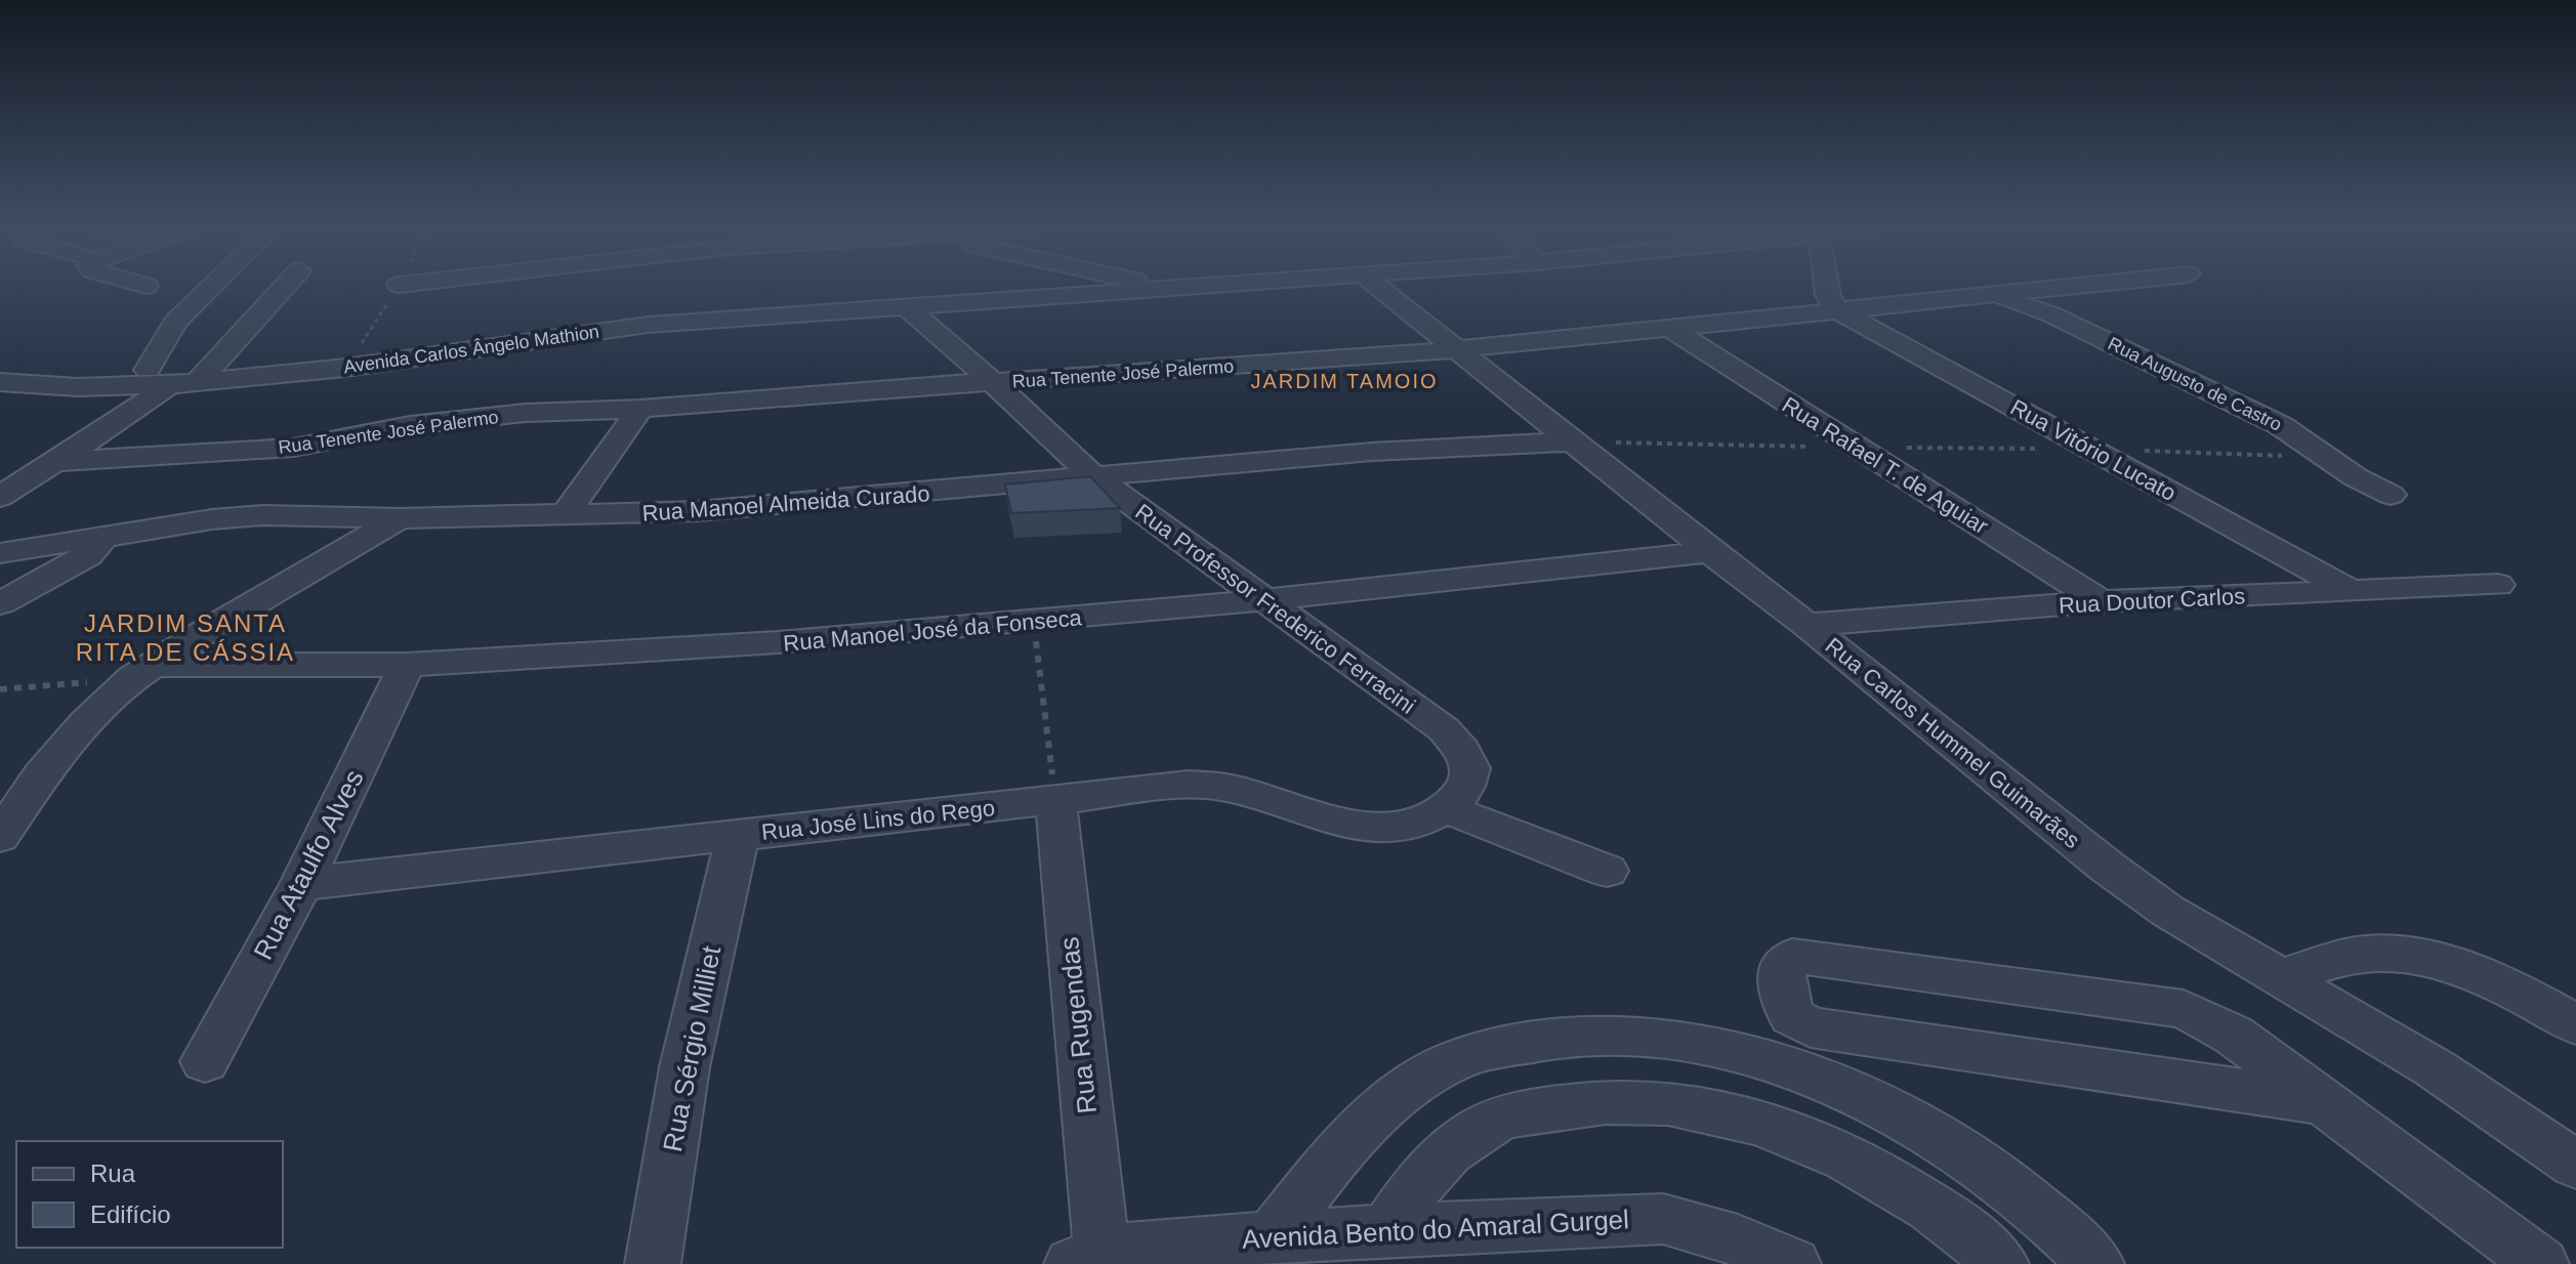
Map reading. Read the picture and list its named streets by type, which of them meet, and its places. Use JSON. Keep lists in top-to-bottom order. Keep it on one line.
{"streets":{"street":["Avenida Carlos Ângelo Mathion","Rua Tenente José Palermo","Rua Augusto de Castro","Rua Vitório Lucato","Rua Rafael T. de Aguiar","Rua Manoel Almeida Curado","Rua Doutor Carlos","Rua Professor Frederico Ferracini","Rua Manoel José da Fonseca","Rua Carlos Hummel Guimarães","Rua José Lins do Rego","Rua Ataulfo Alves","Rua Rugendas","Rua Sérgio Milliet","Avenida Bento do Amaral Gurgel"]},"crossings":[["Avenida Carlos Ângelo Mathion","Rua Professor Frederico Ferracini"],["Rua Tenente José Palermo","Rua Augusto de Castro"],["Rua Tenente José Palermo","Rua Vitório Lucato"],["Rua Tenente José Palermo","Rua Rafael T. de Aguiar"],["Rua Tenente José Palermo","Rua Professor Frederico Ferracini"],["Rua Tenente José Palermo","Rua Carlos Hummel Guimarães"],["Rua Vitório Lucato","Rua Doutor Carlos"],["Rua Rafael T. de Aguiar","Rua Doutor Carlos"],["Rua Manoel Almeida Curado","Rua Professor Frederico Ferracini"],["Rua Manoel Almeida Curado","Rua Carlos Hummel Guimarães"],["Rua Doutor Carlos","Rua Carlos Hummel Guimarães"],["Rua Professor Frederico Ferracini","Rua Manoel José da Fonseca"],["Rua Professor Frederico Ferracini","Rua José Lins do Rego"],["Rua Manoel José da Fonseca","Rua Carlos Hummel Guimarães"],["Rua Manoel José da Fonseca","Rua Ataulfo Alves"],["Rua José Lins do Rego","Rua Ataulfo Alves"],["Rua José Lins do Rego","Rua Rugendas"],["Rua José Lins do Rego","Rua Sérgio Milliet"],["Rua Rugendas","Avenida Bento do Amaral Gurgel"]],"districts":["JARDIM TAMOIO","JARDIM SANTA RITA DE CÁSSIA"],"legend":["Rua","Edifício"]}
